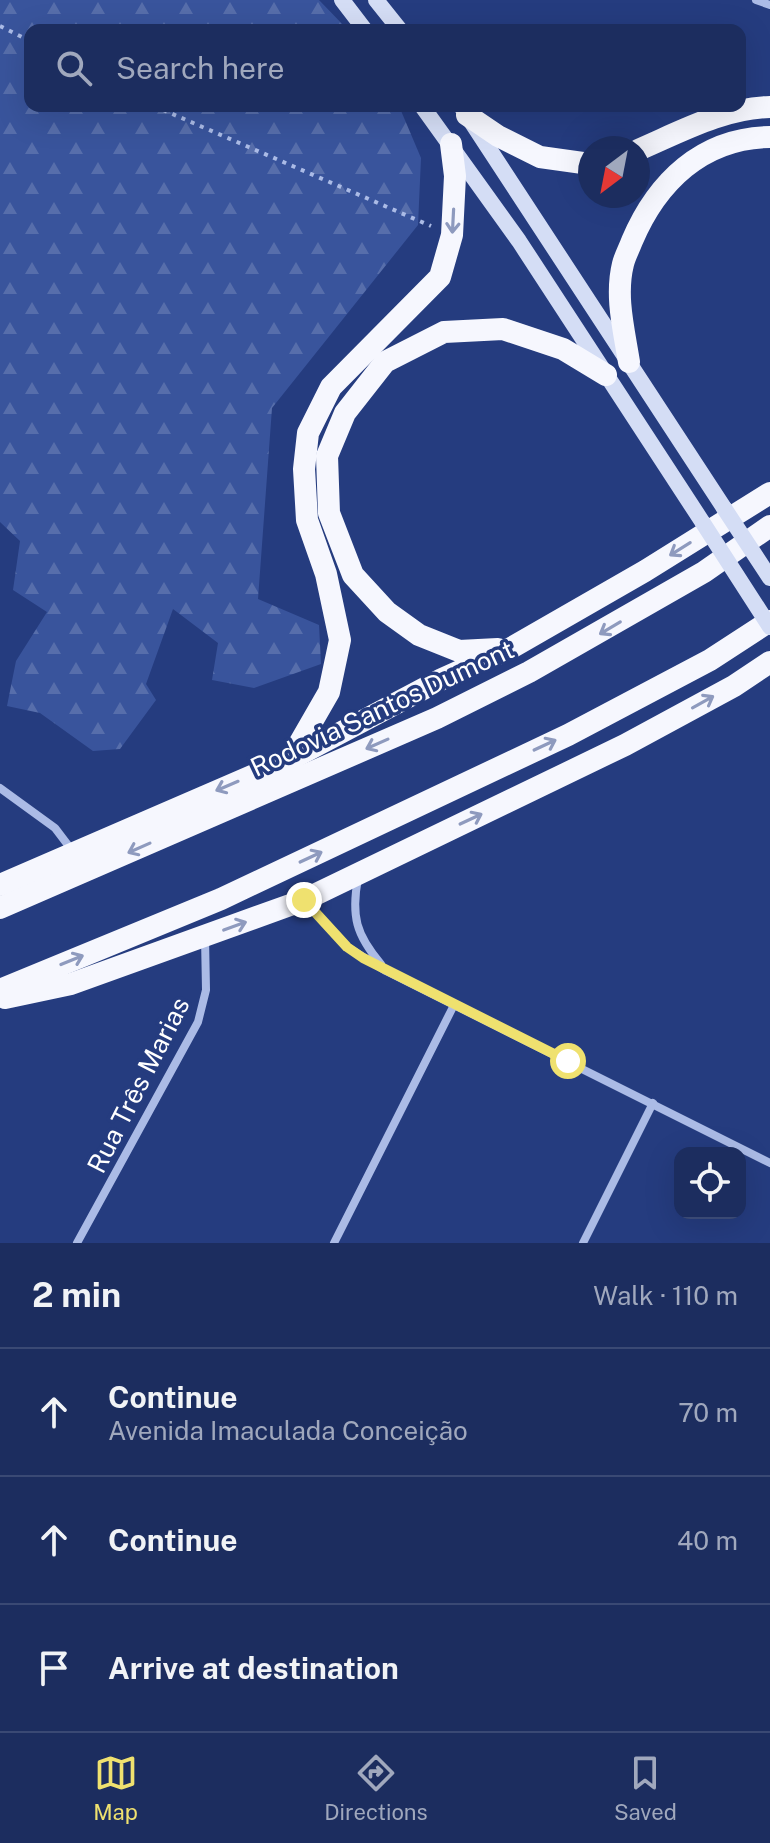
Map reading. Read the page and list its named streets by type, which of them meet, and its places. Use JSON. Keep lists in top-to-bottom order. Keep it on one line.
{"streets":{"highway":["Rodovia Santos Dumont"],"street":["Rua Três Marias"]},"north":"bottom left","page":{"search":"Search here","heading":["2 min","Walk · 110 m"],"list":[["Continue","Avenida Imaculada Conceição","70 m"],["Continue","40 m"],"Arrive at destination"],"nav":["Map","Directions","Saved"]}}
